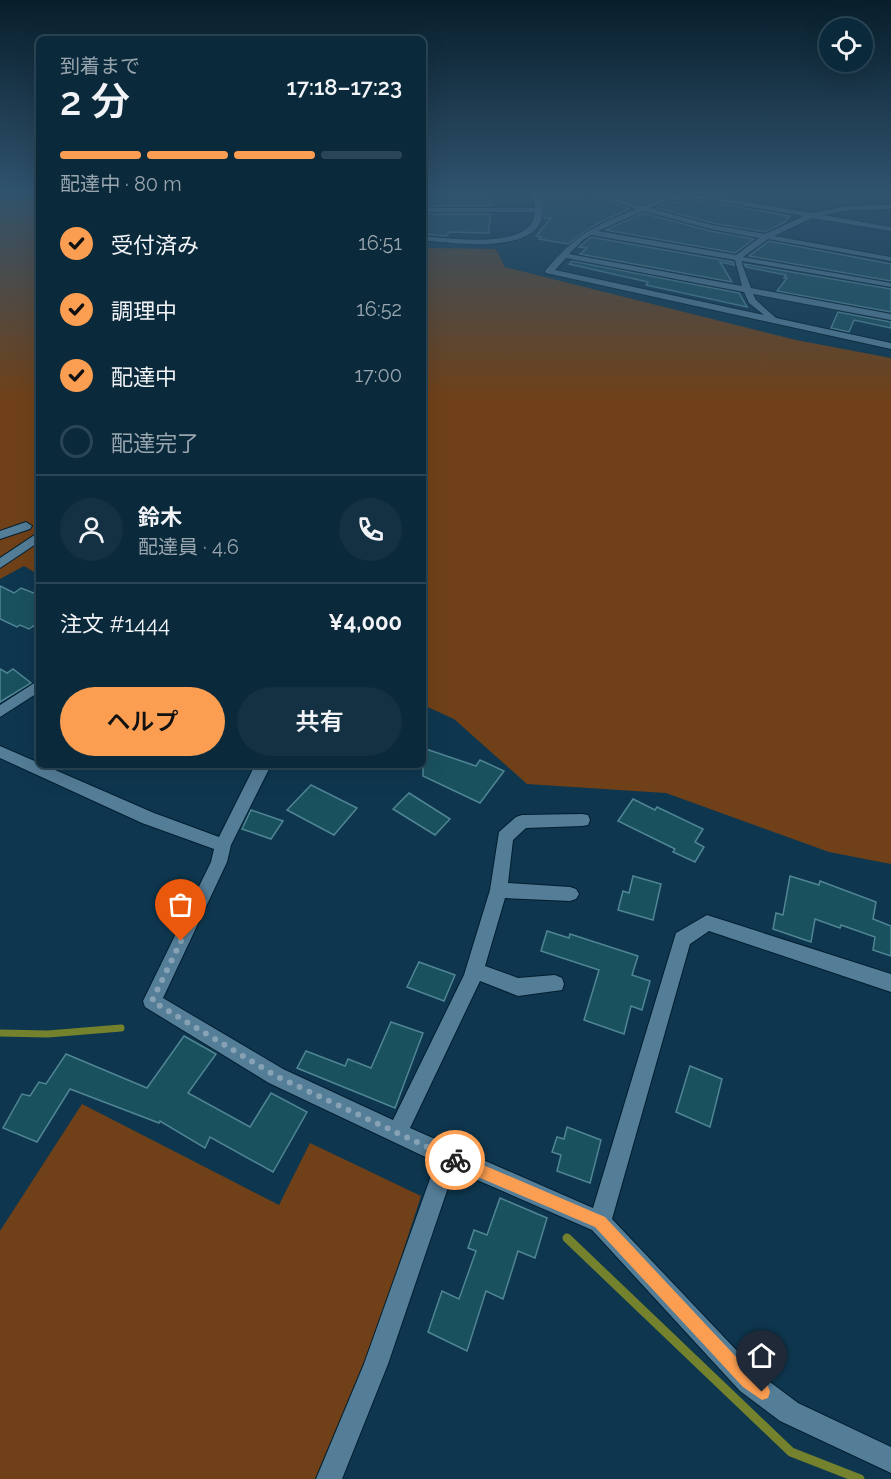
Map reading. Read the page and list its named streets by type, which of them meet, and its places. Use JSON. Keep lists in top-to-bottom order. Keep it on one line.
{"page":{"heading":["2 分","到着まで","17:18–17:23"],"panel":["鈴木","配達員 · 4.6","注文 #1444","¥4,000"],"bar":"配達中 · 80 m","list":[["受付済み","16:51"],["調理中","16:52"],["配達中","17:00"],"配達完了"],"buttons":["ヘルプ","共有"]}}
